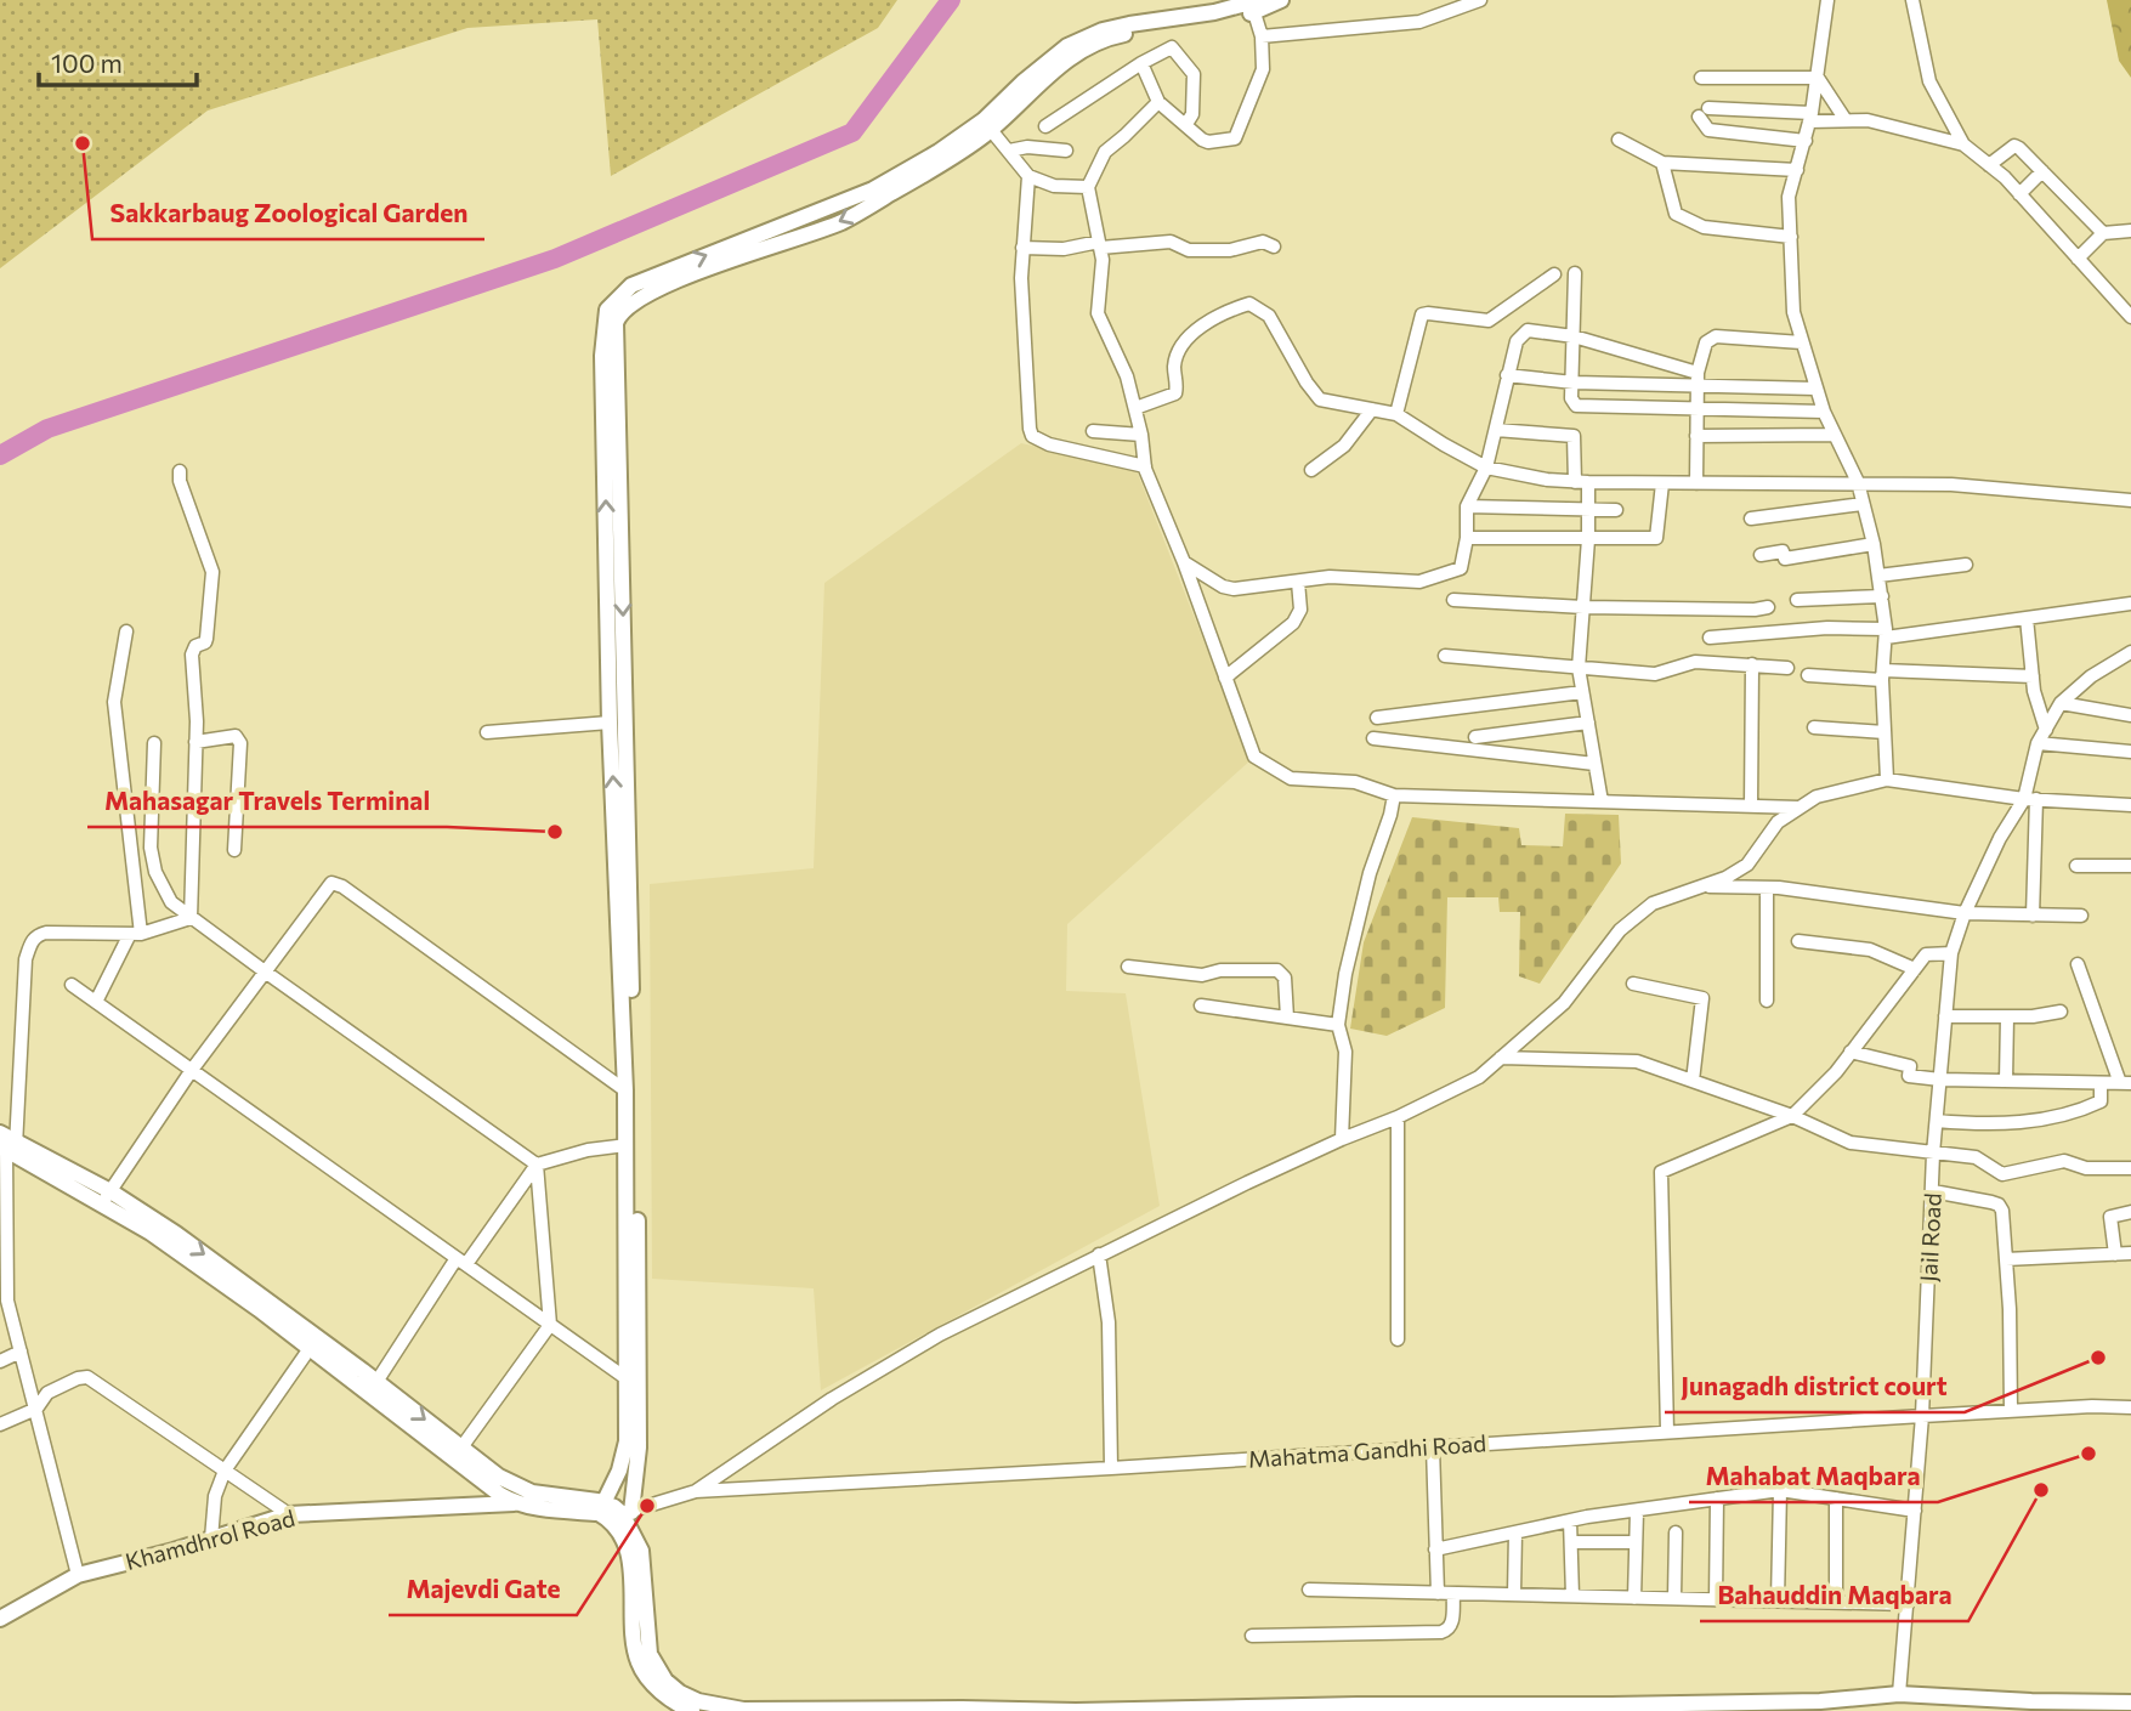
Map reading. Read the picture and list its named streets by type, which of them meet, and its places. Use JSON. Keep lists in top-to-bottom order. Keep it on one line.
{"streets":{"main road":["Khamdhrol Road"],"street":["Jail Road","Mahatma Gandhi Road"]},"crossings":[["Jail Road","Mahatma Gandhi Road"]],"places":["Sakkarbaug Zoological Garden","Mahasagar Travels Terminal","Junagadh district court","Mahabat Maqbara","Bahauddin Maqbara","Majevdi Gate"],"scale_bar":"100 m"}
